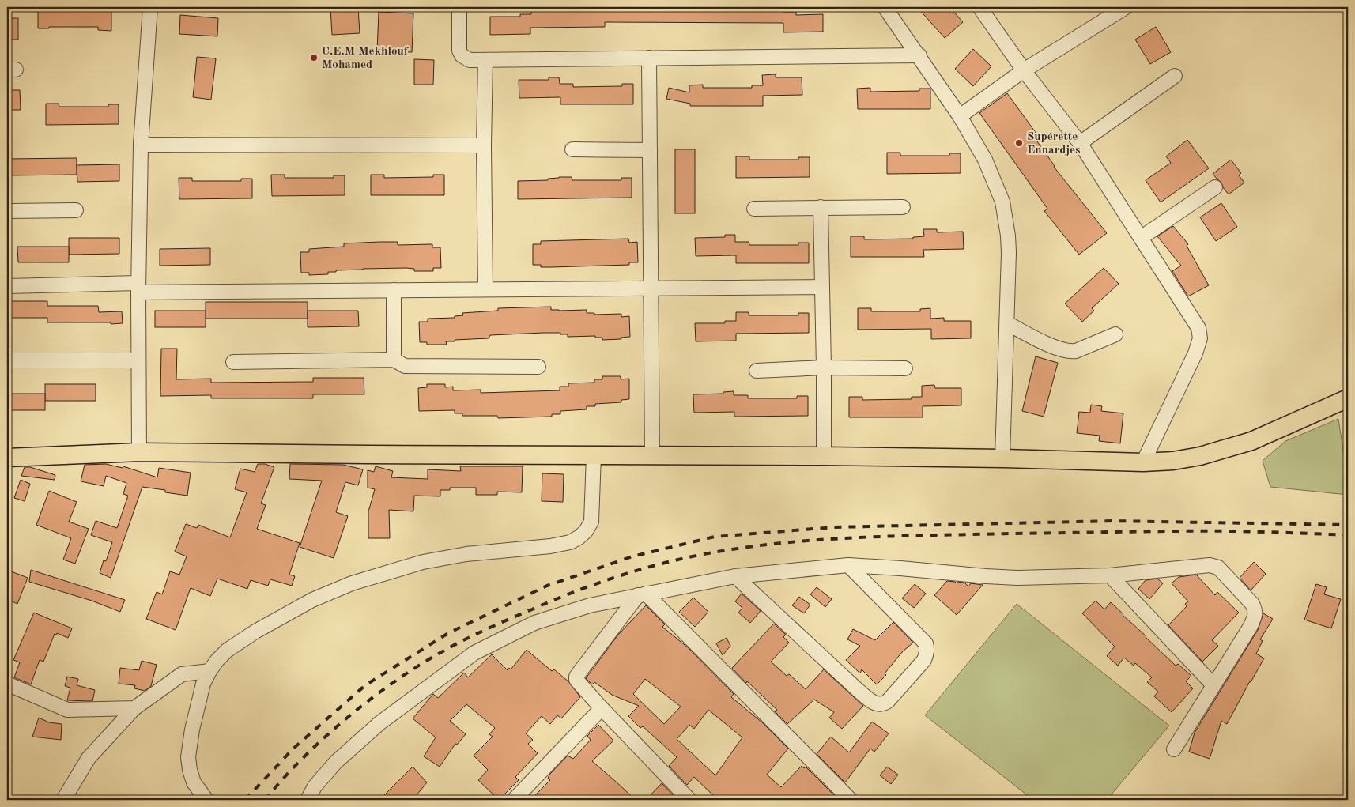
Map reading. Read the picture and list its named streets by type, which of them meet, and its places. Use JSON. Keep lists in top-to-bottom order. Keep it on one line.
{"places":["C.E.M Mekhlouf Mohamed","Supérette Ennardjes"]}
